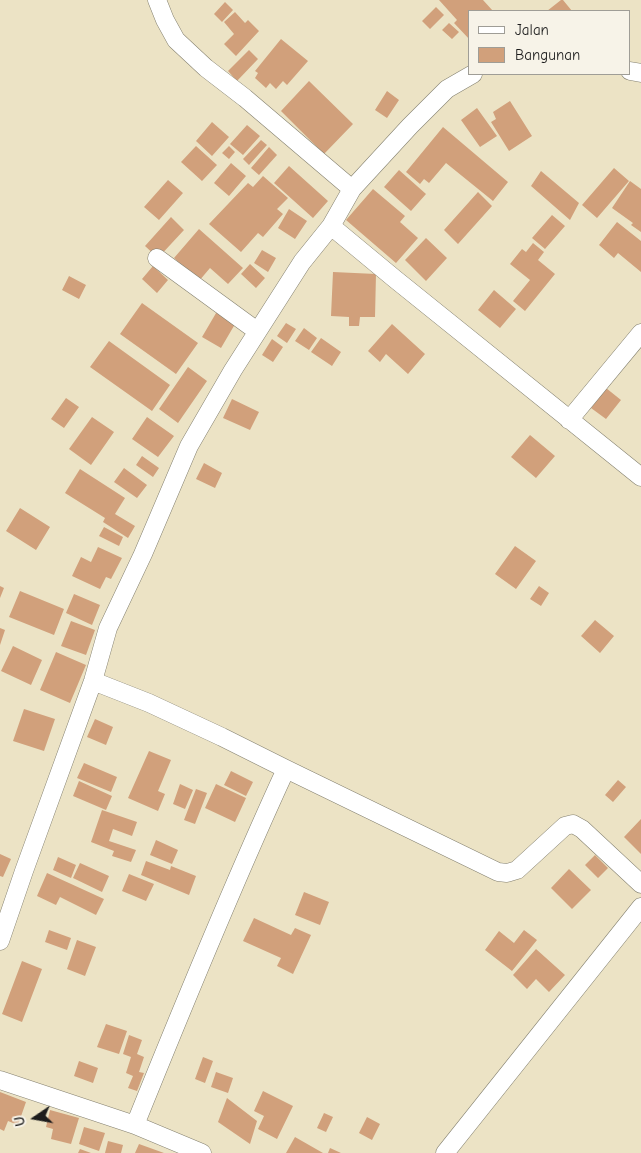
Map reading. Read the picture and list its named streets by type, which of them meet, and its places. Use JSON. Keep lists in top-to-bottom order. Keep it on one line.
{"legend":["Jalan","Bangunan"],"north":"left"}
